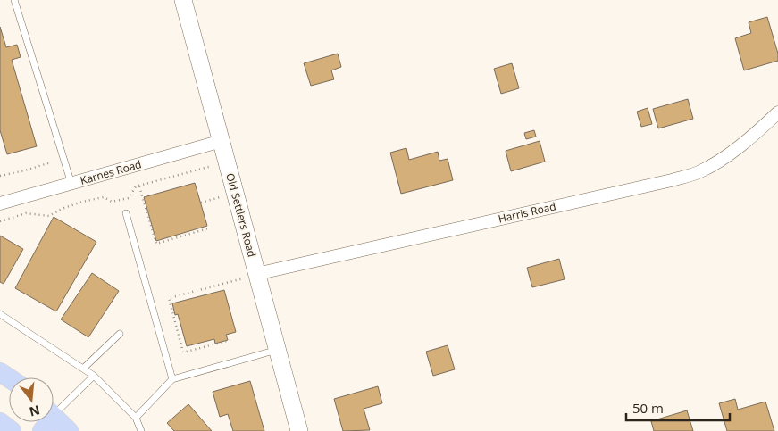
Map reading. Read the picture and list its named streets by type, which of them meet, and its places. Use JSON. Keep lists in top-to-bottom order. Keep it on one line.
{"streets":{"main road":["Old Settlers Road"],"street":["Karnes Road","Harris Road"]},"crossings":[["Karnes Road","Old Settlers Road"],["Harris Road","Old Settlers Road"]],"scale_bar":"50 m","north":"bottom"}
